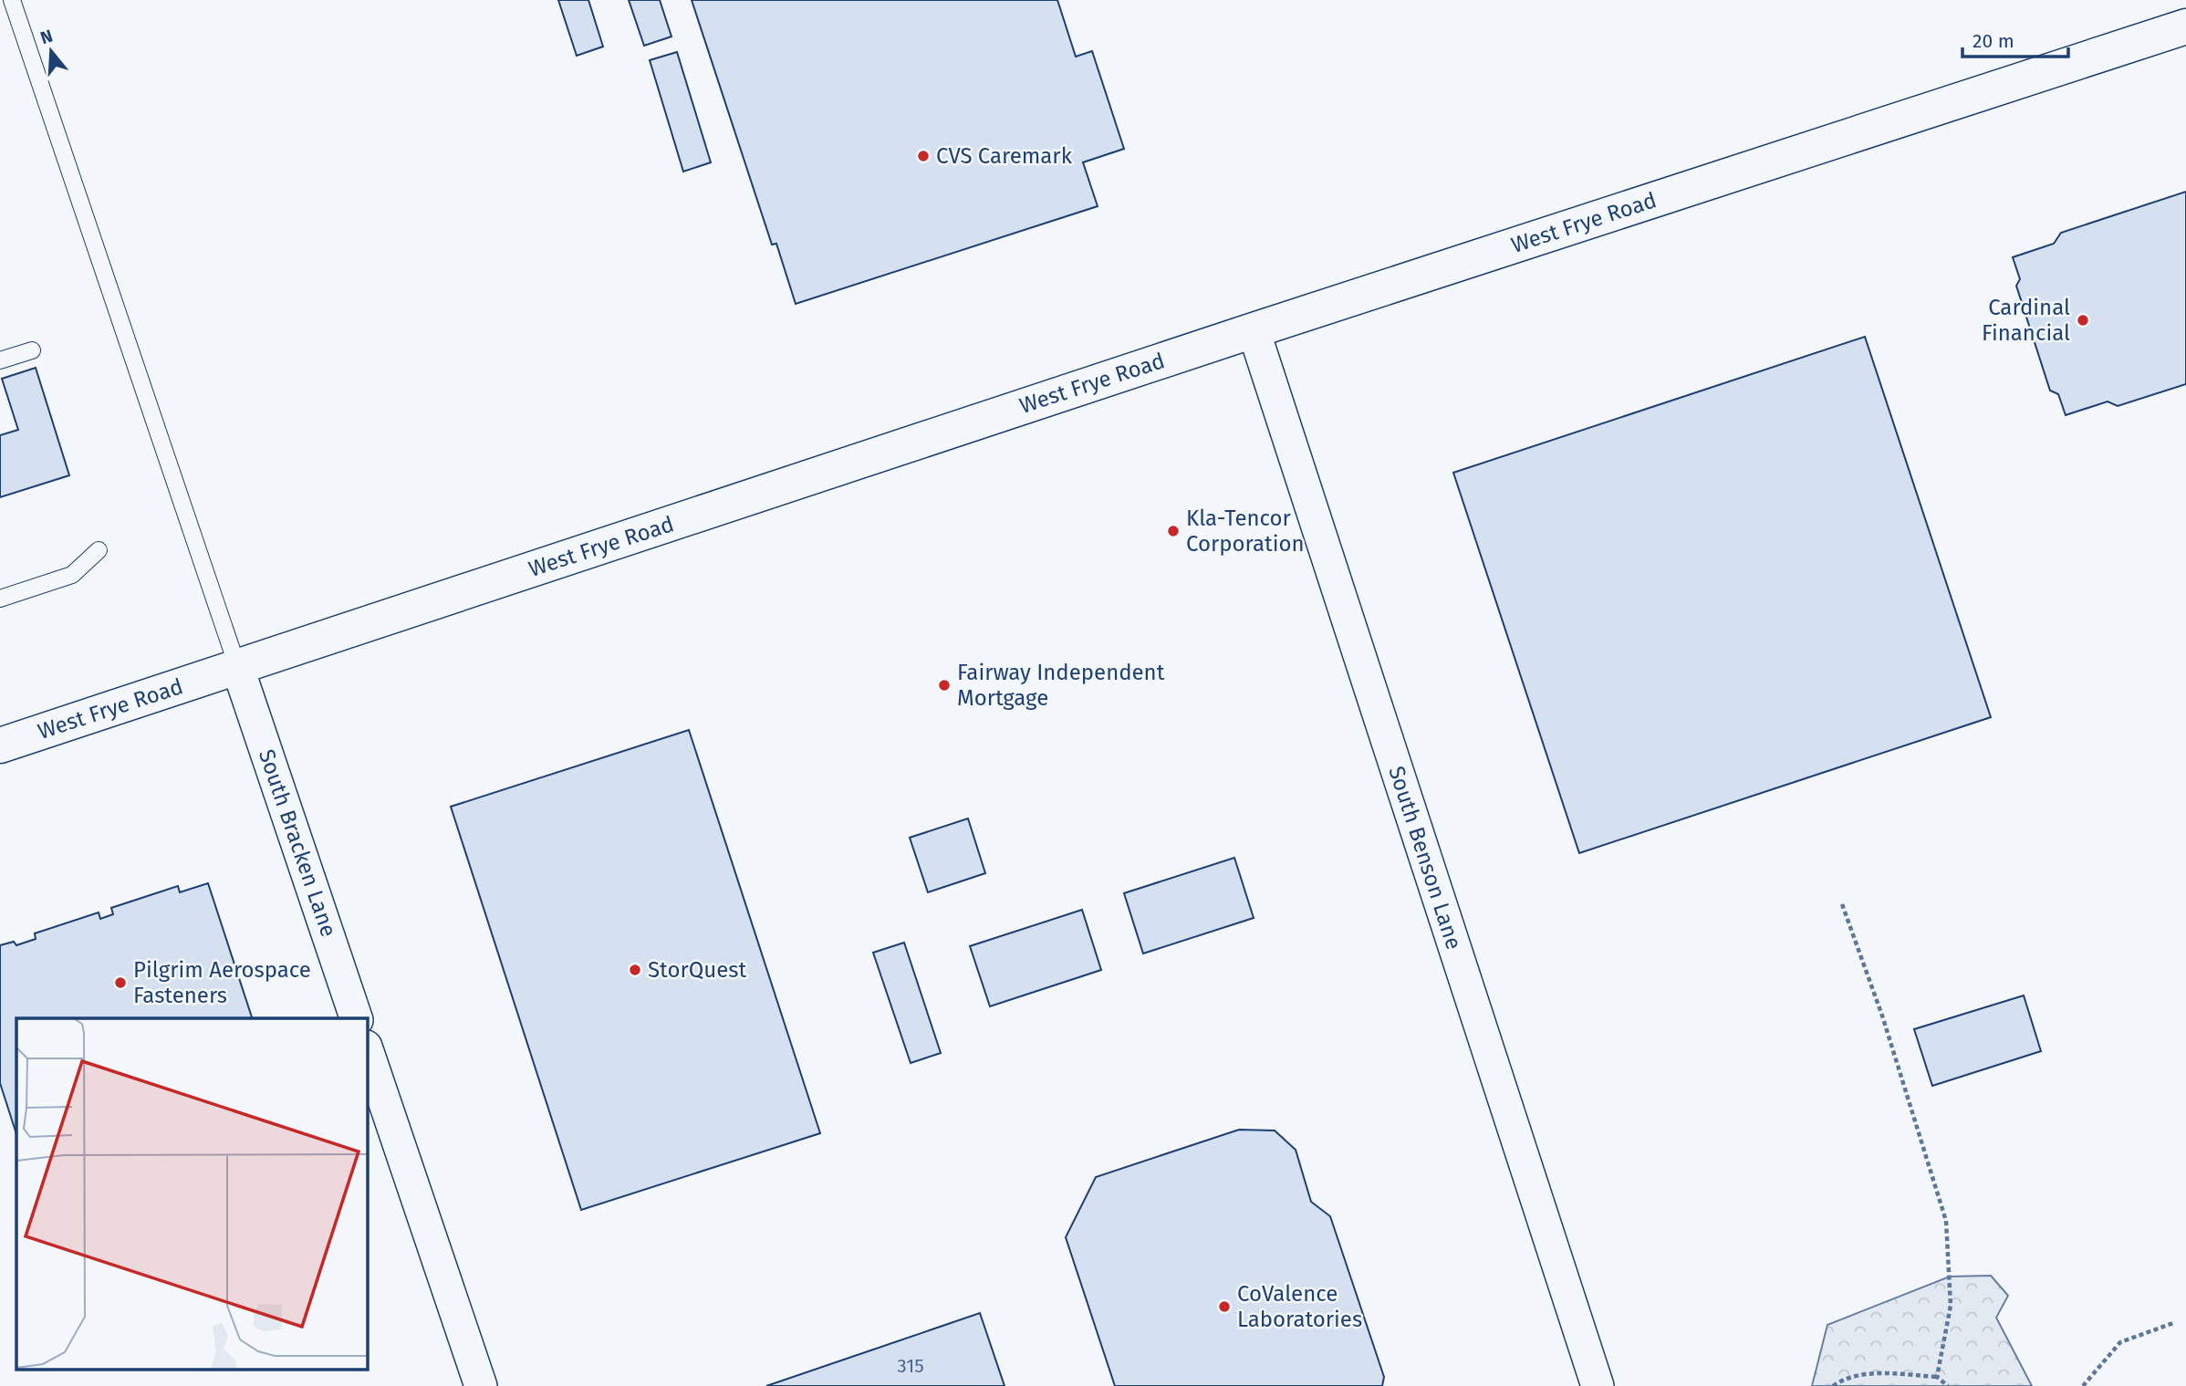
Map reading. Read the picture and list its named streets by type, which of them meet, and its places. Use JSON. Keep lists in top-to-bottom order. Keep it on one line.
{"streets":{"street":["West Frye Road","South Bracken Lane","South Benson Lane"]},"crossings":[["West Frye Road","South Bracken Lane"],["West Frye Road","South Benson Lane"]],"places":["CVS Caremark","Cardinal Financial","Kla-Tencor Corporation","Fairway Independent Mortgage","StorQuest","Pilgrim Aerospace Fasteners","CoValence Laboratories"],"house_numbers":["315"],"scale_bar":"20 m","north":"top"}
